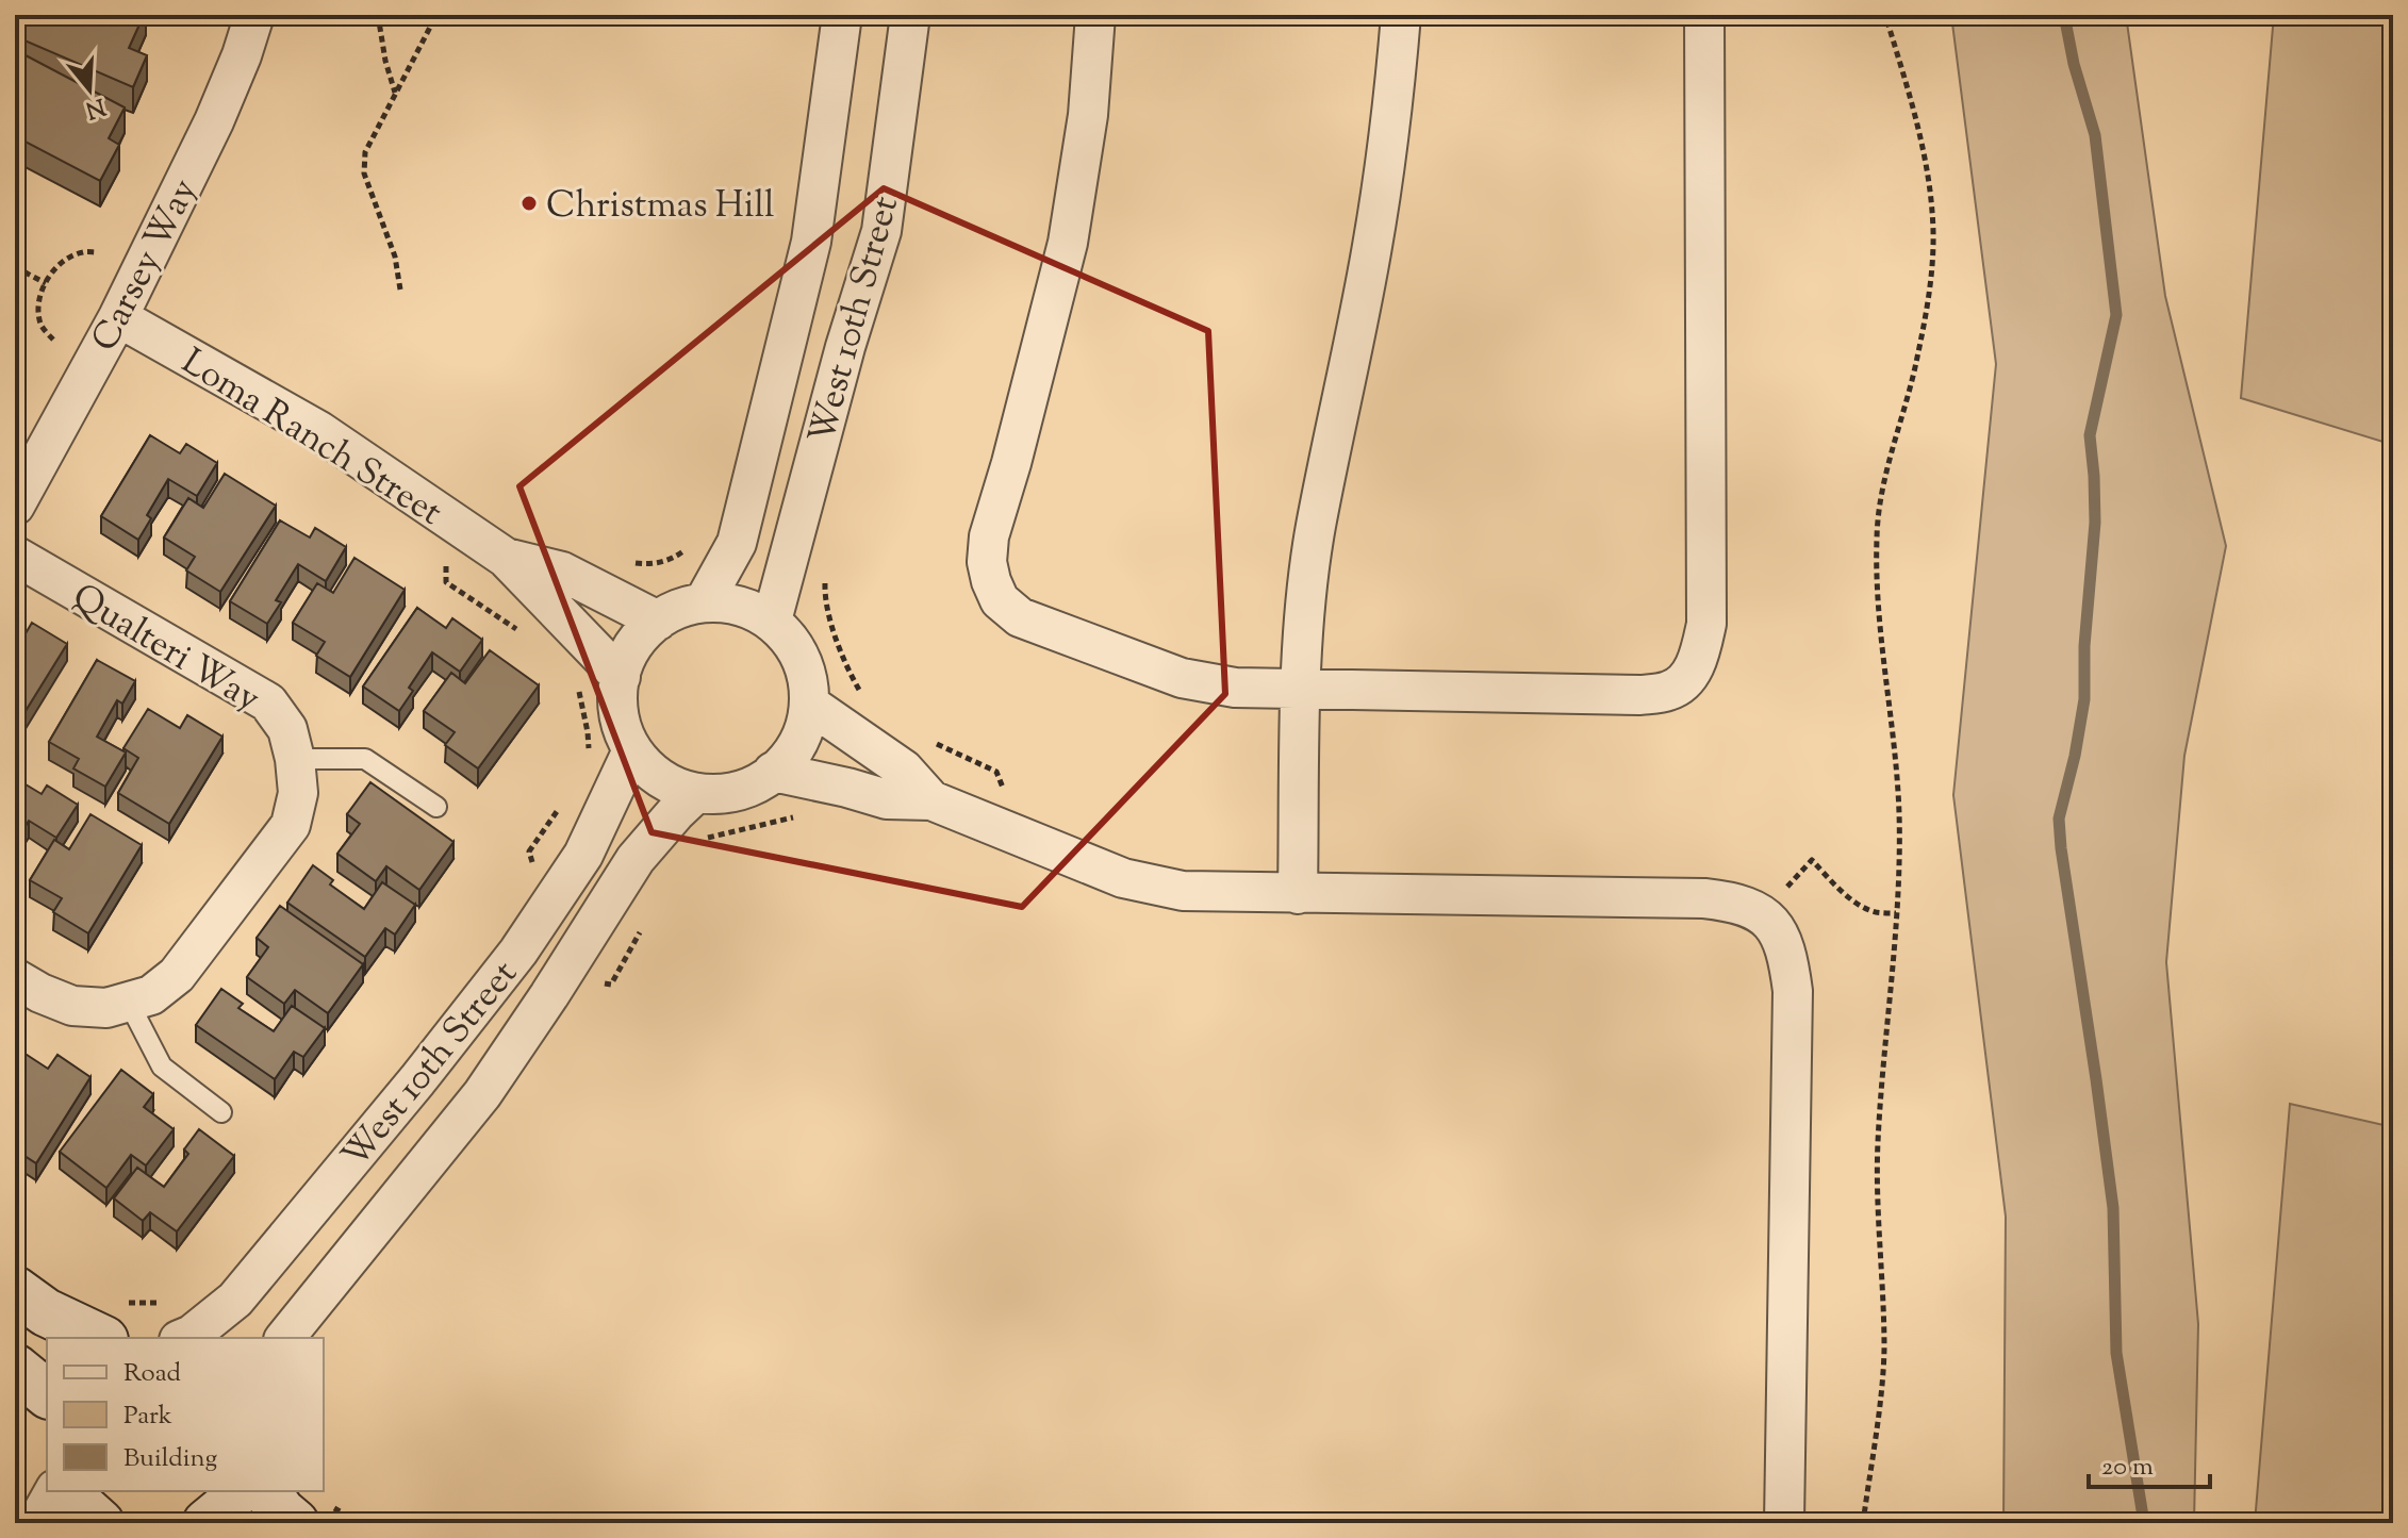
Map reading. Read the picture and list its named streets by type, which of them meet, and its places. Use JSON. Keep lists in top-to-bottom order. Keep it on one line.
{"streets":{"street":["Carsey Way","West 10th Street","Loma Ranch Street","Qualteri Way"]},"crossings":[["Carsey Way","Loma Ranch Street"],["West 10th Street","Loma Ranch Street"]],"places":["Christmas Hill"],"legend":["Road","Park","Building"],"scale_bar":"20 m","north":"bottom"}
